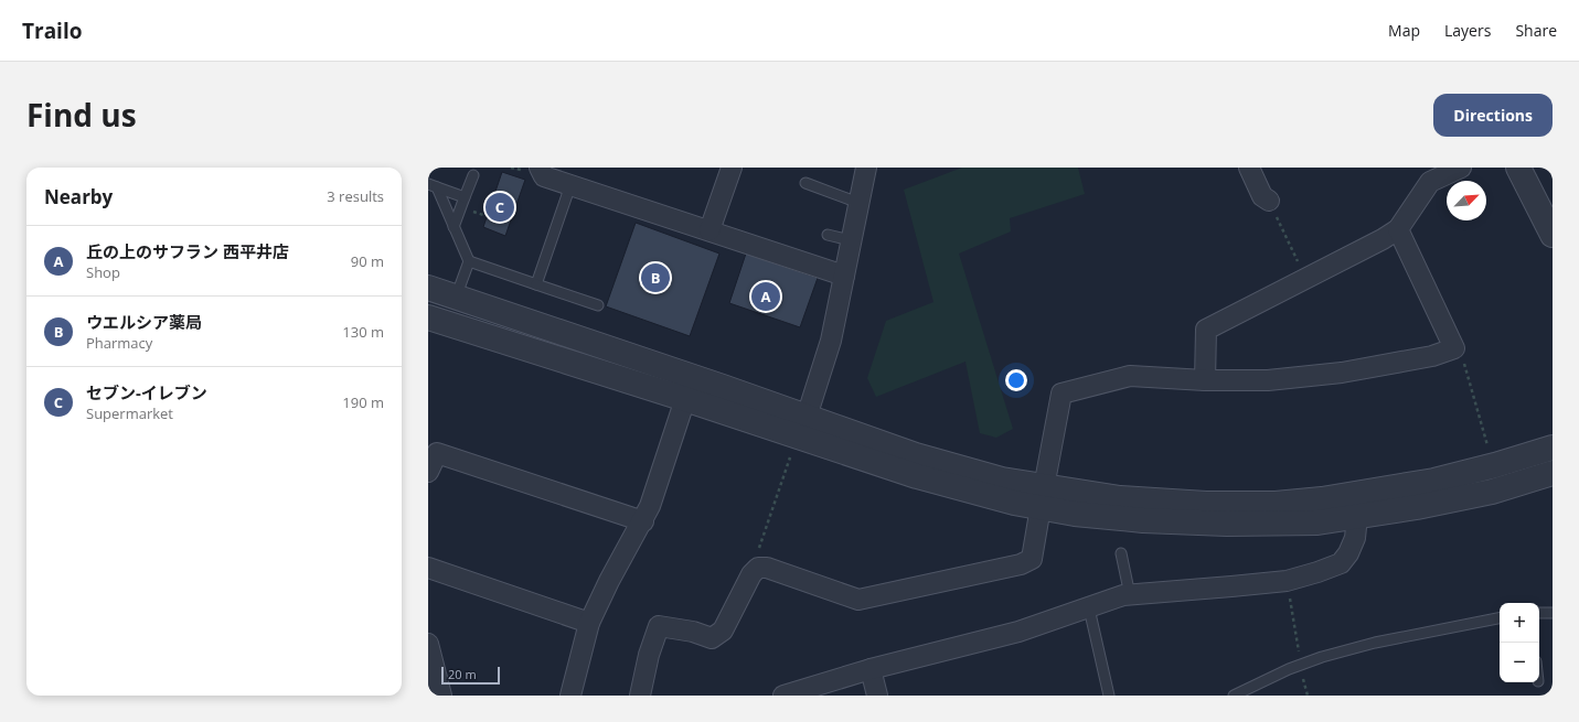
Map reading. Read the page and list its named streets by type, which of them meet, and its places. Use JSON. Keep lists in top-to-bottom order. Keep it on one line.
{"scale_bar":"20 m","north":"top right","page":{"header":"Trailo","nav":["Map","Layers","Share"],"title":"Find us","buttons":"Directions","heading":["Nearby","3 results"],"pins":["C","B","A"],"list":[{"mark":"A","name":"丘の上のサフラン 西平井店","note":"Shop","value":"90 m"},{"mark":"B","name":"ウエルシア薬局","note":"Pharmacy","value":"130 m"},{"mark":"C","name":"セブン-イレブン","note":"Supermarket","value":"190 m"}],"map_buttons":["+","−"],"scale":"20 m"}}
